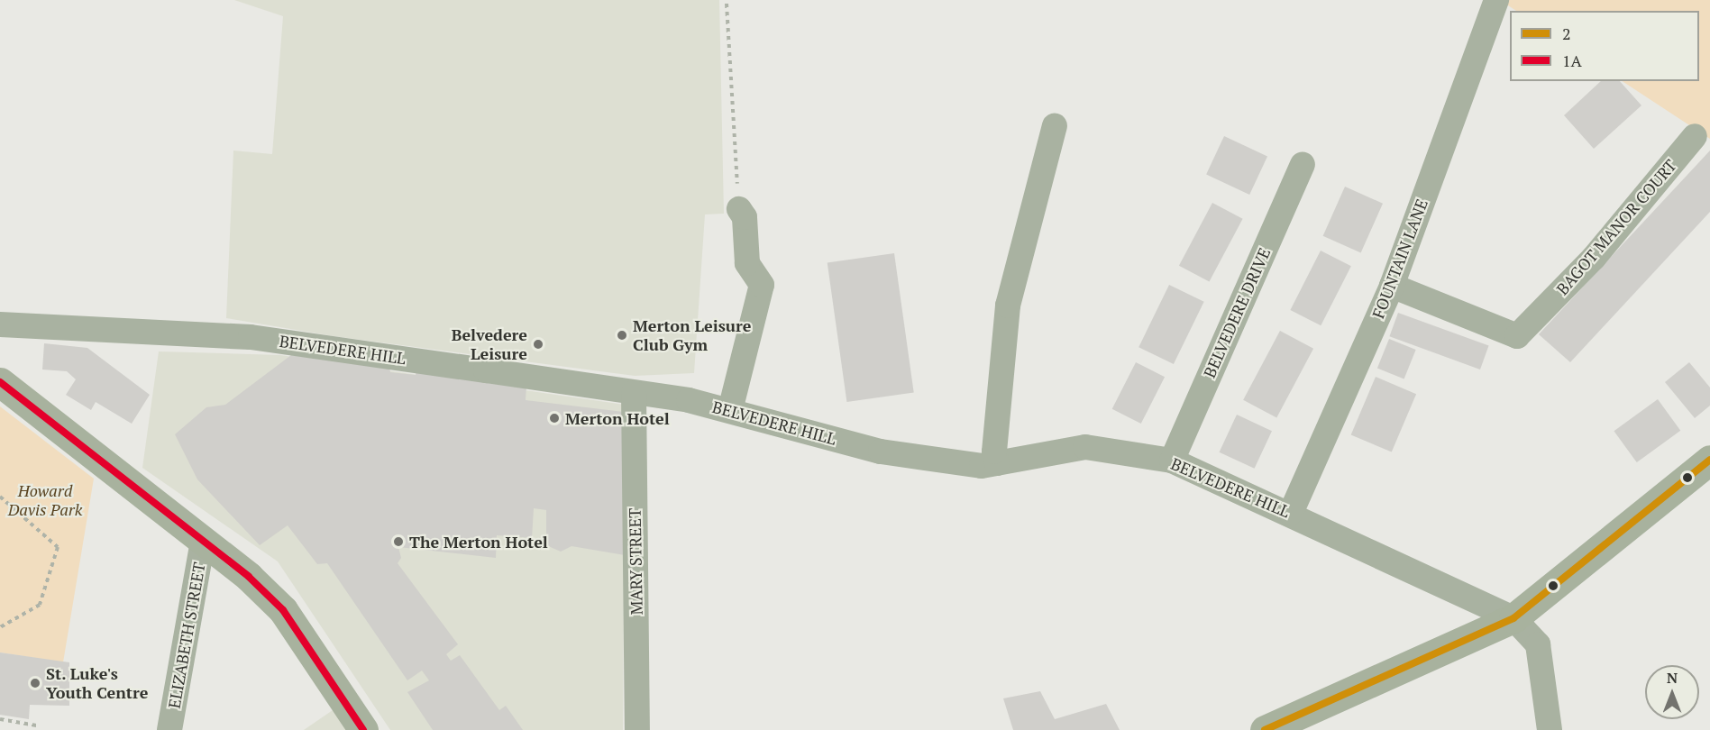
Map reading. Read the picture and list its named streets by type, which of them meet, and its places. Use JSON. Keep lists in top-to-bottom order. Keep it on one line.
{"streets":{"street":["BAGOT MANOR COURT","FOUNTAIN LANE","BELVEDERE DRIVE","BELVEDERE HILL","MARY STREET","ELIZABETH STREET"]},"crossings":[["BAGOT MANOR COURT","FOUNTAIN LANE"],["FOUNTAIN LANE","BELVEDERE HILL"],["BELVEDERE DRIVE","BELVEDERE HILL"],["BELVEDERE HILL","MARY STREET"]],"parks":["Howard Davis Park"],"places":["Merton Leisure Club Gym","Belvedere Leisure","Merton Hotel","The Merton Hotel","St. Luke's Youth Centre"],"lines":["transit line 1A","transit line 2"],"legend":["2","1A"],"north":"top"}
